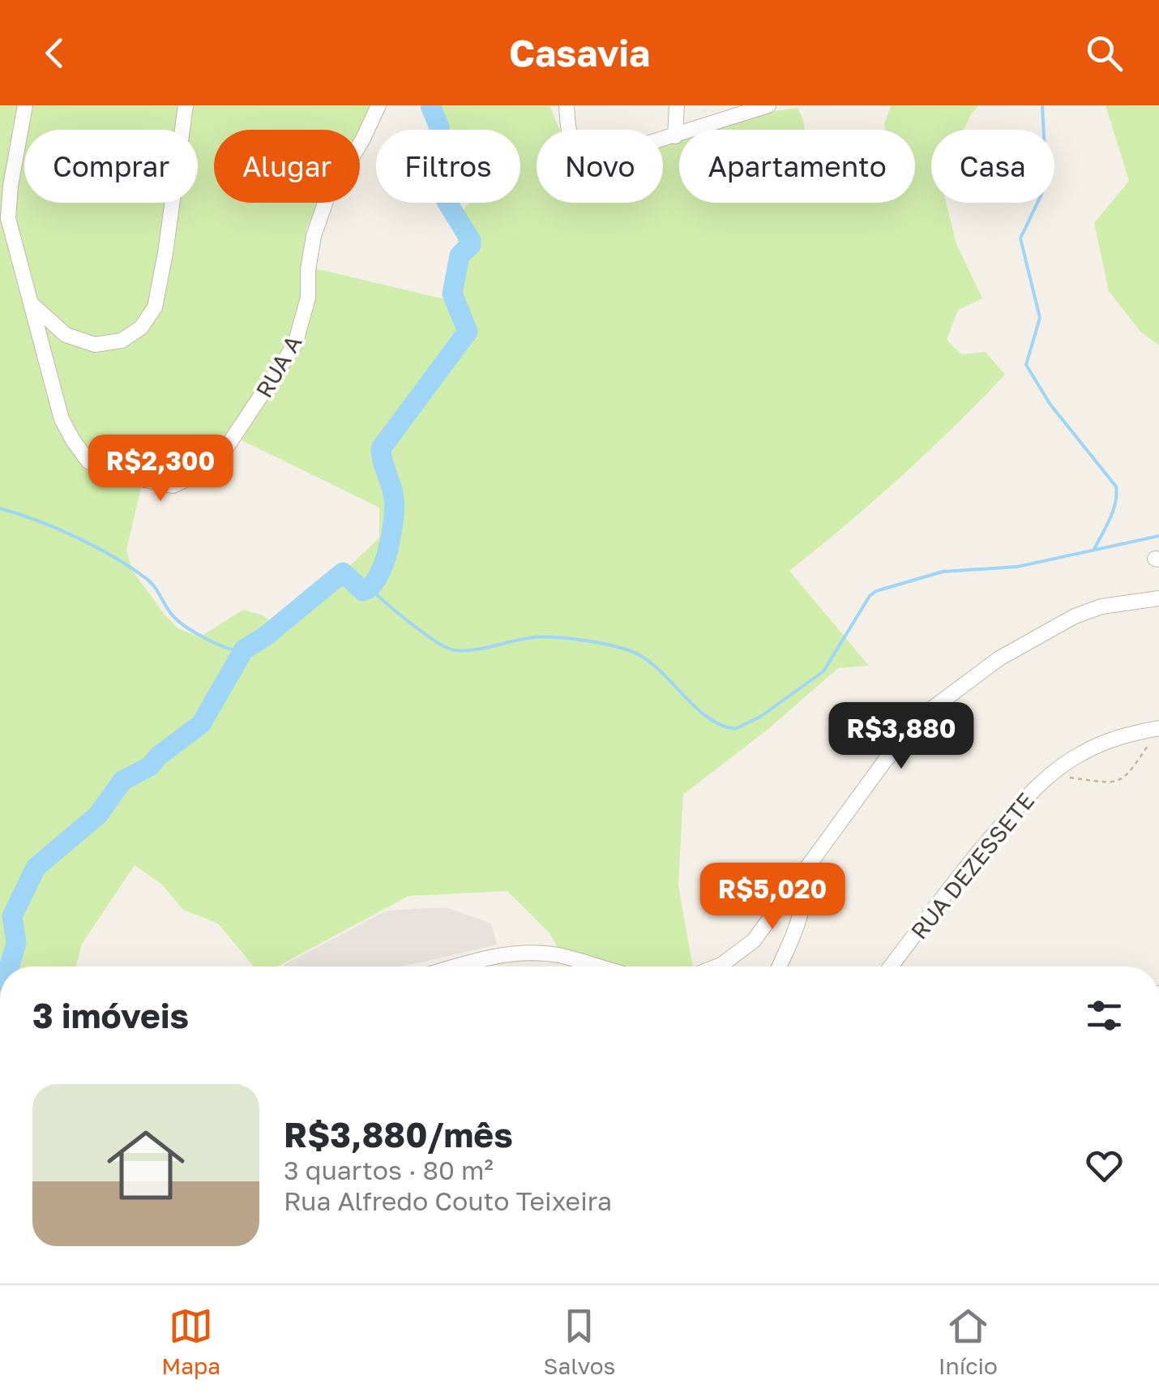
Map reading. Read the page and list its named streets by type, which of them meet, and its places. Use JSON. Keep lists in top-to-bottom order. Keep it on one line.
{"streets":{"street":["RUA A","RUA DEZESSETE"]},"page":{"header":"Casavia","chip":["Comprar","Alugar","Filtros","Novo","Apartamento","Casa"],"price":["R$2,300","R$3,880","R$5,020"],"heading":"3 imóveis","list":[{"name":"R$3,880/mês","note":"3 quartos · 80 m² · Rua Alfredo Couto Teixeira"}],"tabs":["Mapa","Salvos","Início"]}}
